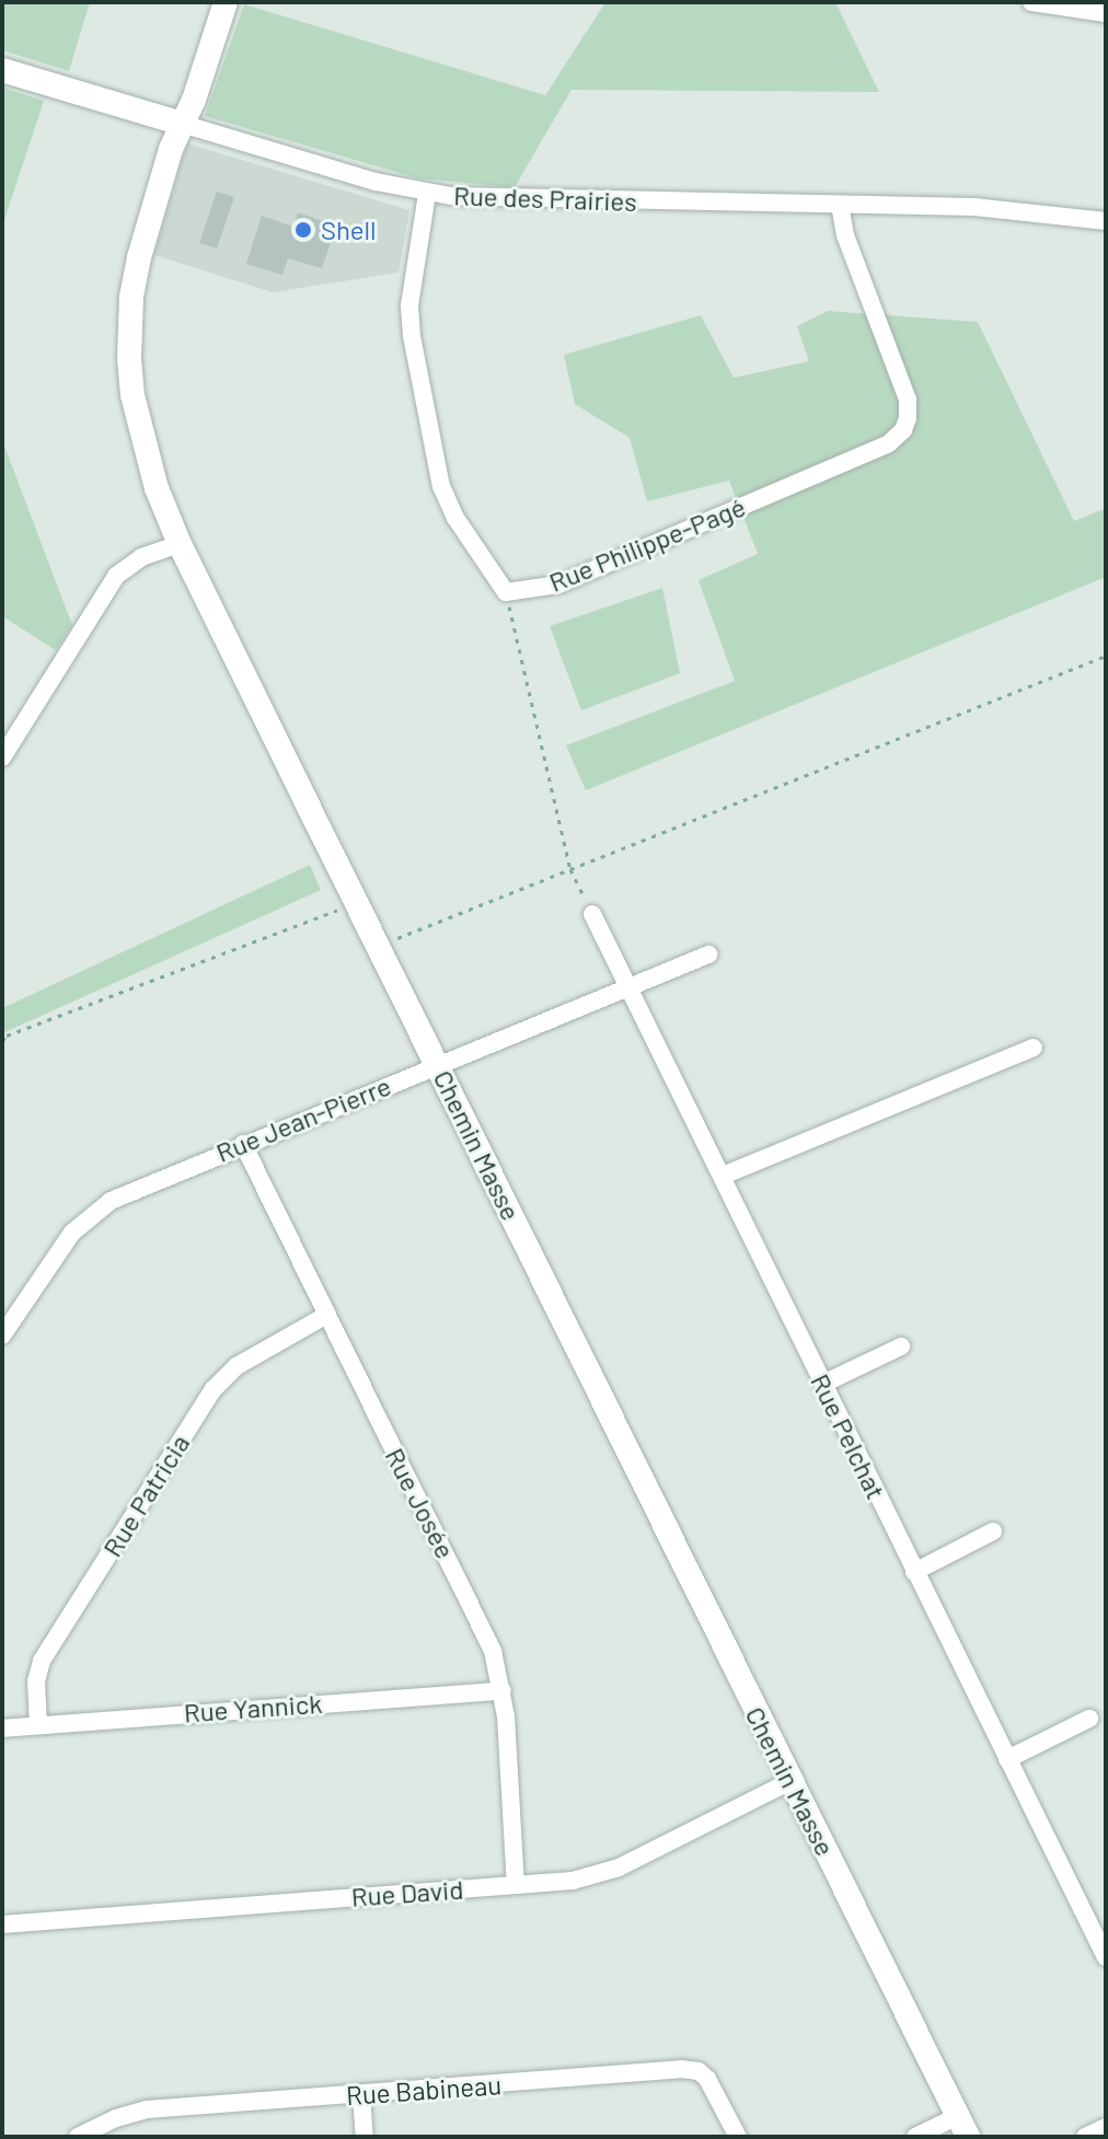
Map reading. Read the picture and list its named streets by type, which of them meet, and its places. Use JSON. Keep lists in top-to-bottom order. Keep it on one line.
{"streets":{"street":["Rue des Prairies","Rue Philippe-Pagé","Rue Jean-Pierre","Chemin Masse","Rue Pelchat","Rue Patricia","Rue Josée","Rue Yannick","Rue David","Rue Babineau"]},"crossings":[["Rue des Prairies","Rue Philippe-Pagé"],["Rue des Prairies","Chemin Masse"],["Rue Jean-Pierre","Chemin Masse"],["Rue Jean-Pierre","Rue Pelchat"],["Rue Jean-Pierre","Rue Josée"],["Chemin Masse","Rue David"],["Rue Patricia","Rue Josée"],["Rue Patricia","Rue Yannick"],["Rue Josée","Rue Yannick"],["Rue Josée","Rue David"]],"places":["Shell"]}
